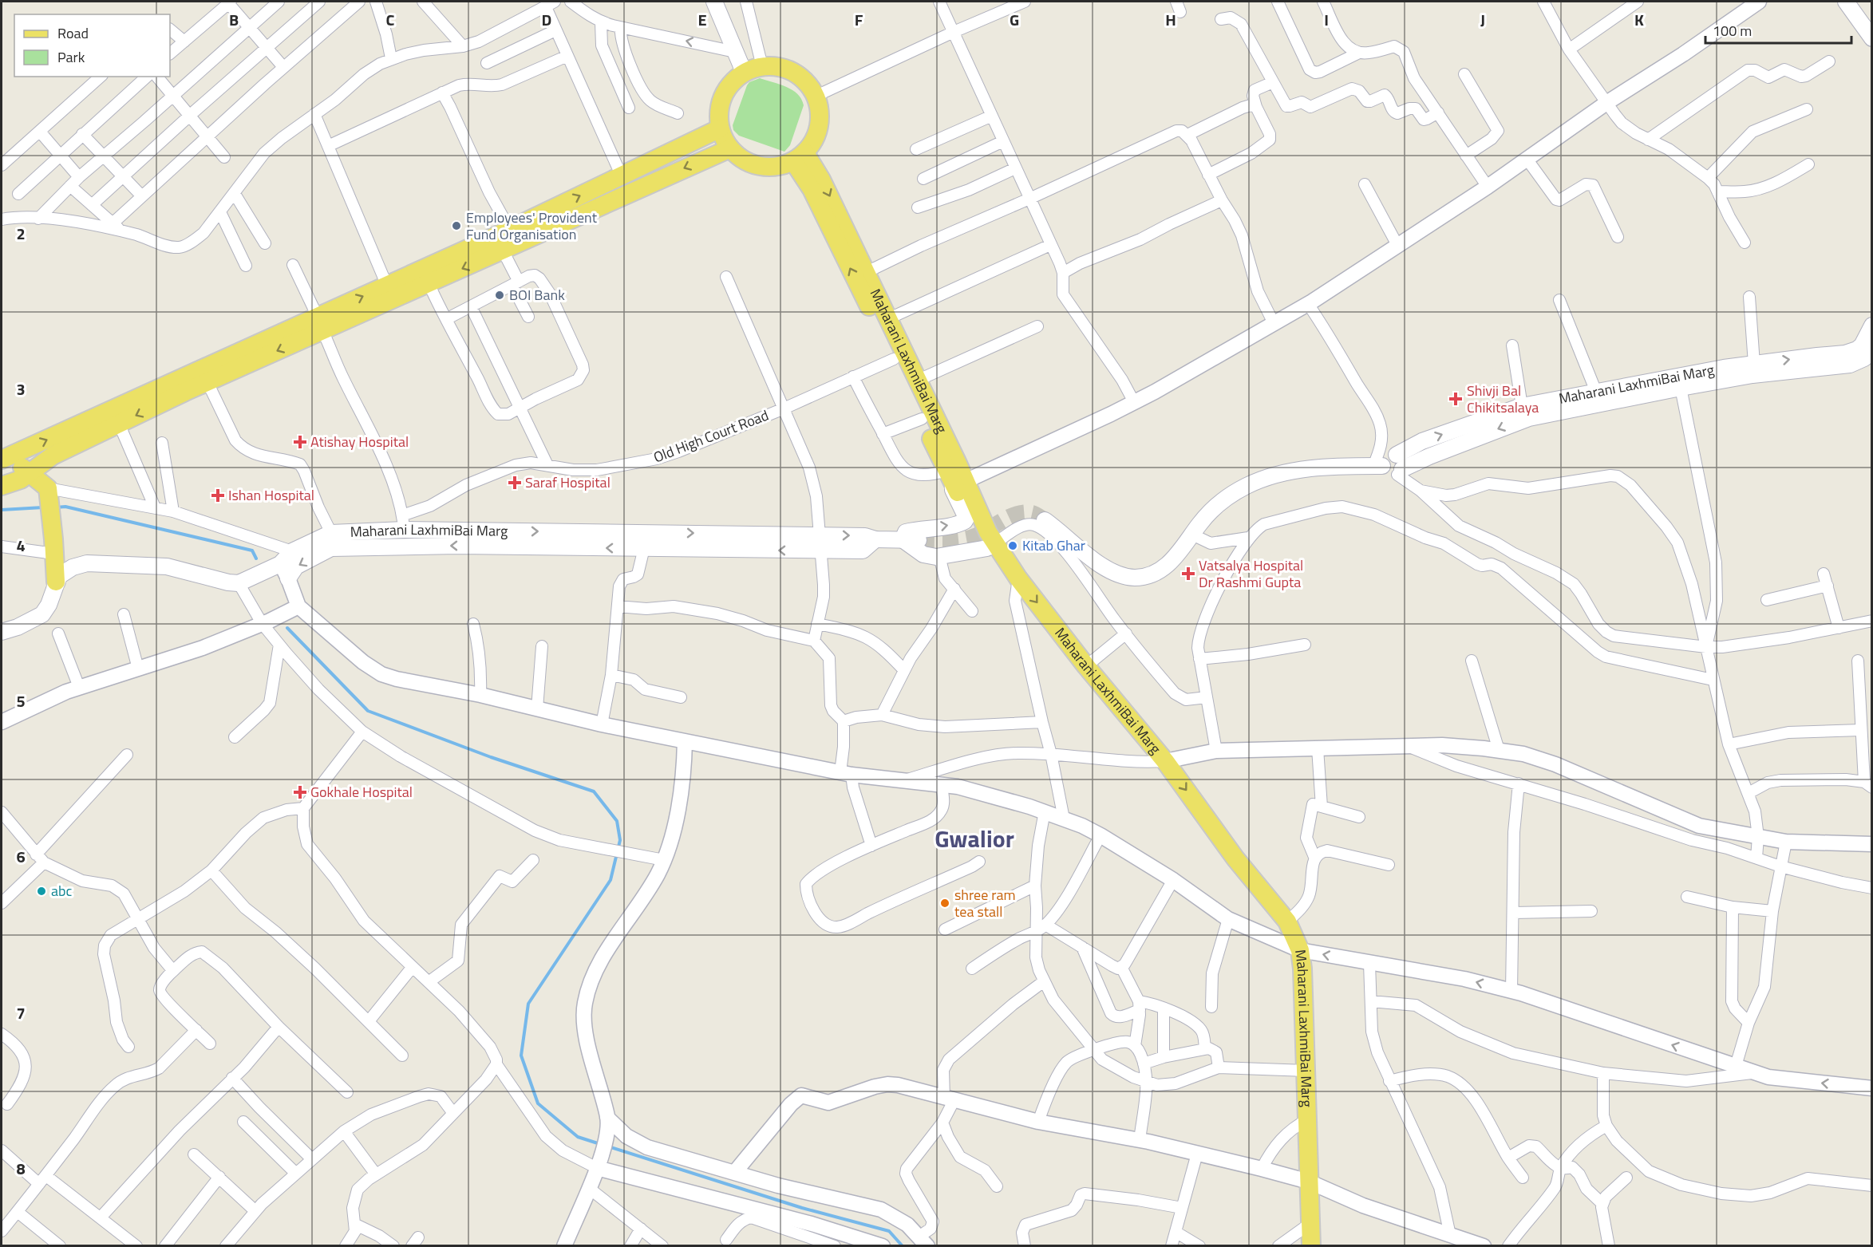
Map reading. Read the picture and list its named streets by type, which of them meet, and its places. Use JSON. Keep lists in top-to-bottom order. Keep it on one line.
{"streets":{"main road":["Maharani LaxhmiBai Marg"],"street":["Old High Court Road"]},"crossings":[["Maharani LaxhmiBai Marg","Old High Court Road"]],"districts":["Gwalior"],"places":{"other":["Employees' Provident Fund Organisation","BOI Bank","Kitab Ghar","abc","shree ram tea stall"],"health":["Shivji Bal Chikitsalaya","Atishay Hospital","Saraf Hospital","Ishan Hospital","Vatsalya Hospital Dr Rashmi Gupta","Gokhale Hospital"]},"legend":["Road","Park"],"scale_bar":"100 m","grid":{"columns":["B","C","D","E","F","G","H","I","J","K"],"rows":["2","3","4","5","6","7","8"]}}
